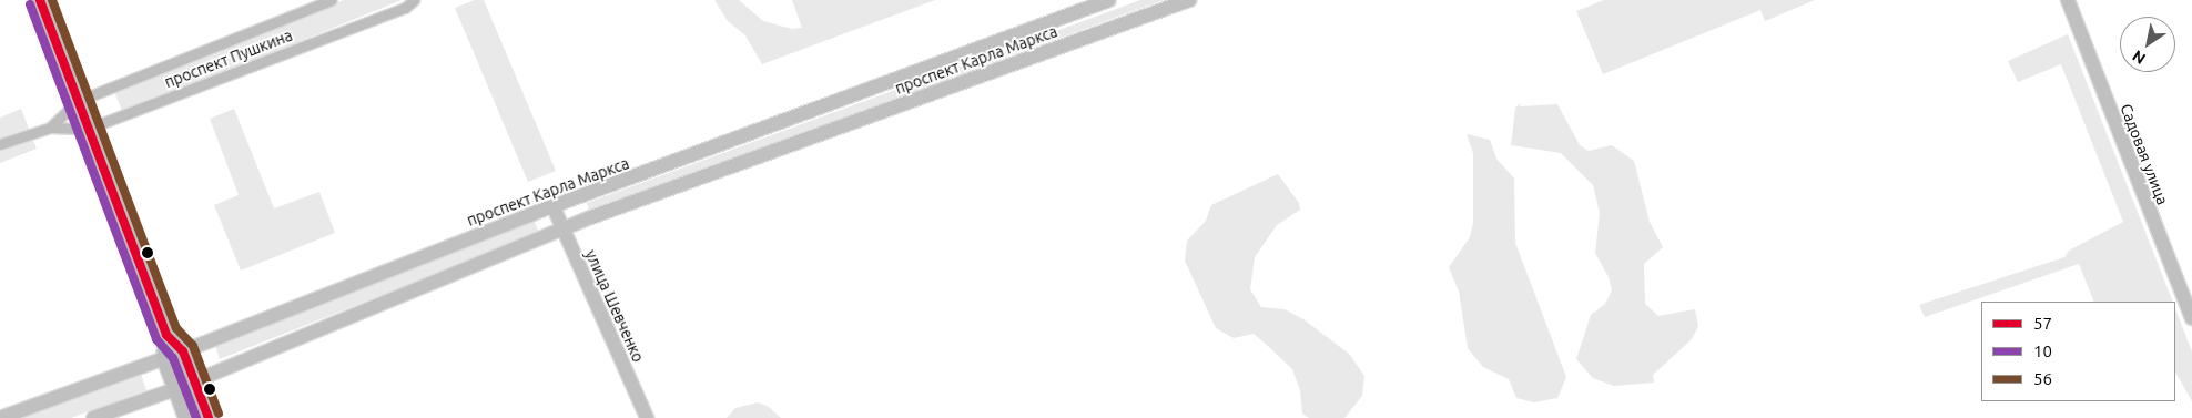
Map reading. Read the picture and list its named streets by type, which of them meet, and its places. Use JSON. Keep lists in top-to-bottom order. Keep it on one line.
{"streets":{"main road":["проспект Карла Маркса","Садовая улица","улица Шевченко"],"street":["проспект Пушкина"]},"crossings":[["проспект Карла Маркса","улица Шевченко"]],"lines":["transit line 57","transit line 56","transit line 10"],"legend":["57","10","56"],"north":"bottom left"}
